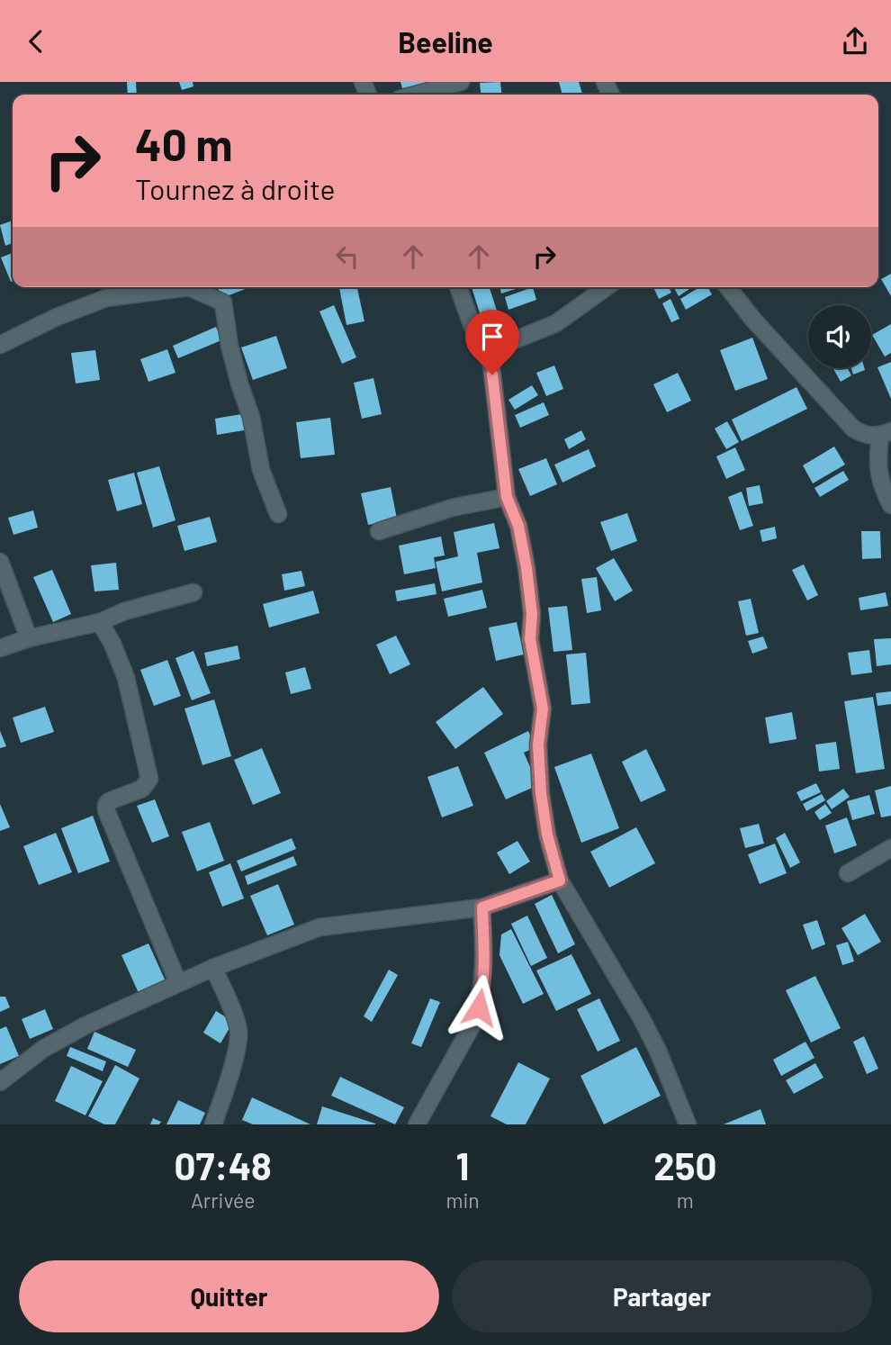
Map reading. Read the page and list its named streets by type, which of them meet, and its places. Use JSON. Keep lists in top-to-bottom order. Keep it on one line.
{"page":{"header":"Beeline","turn":["40 m","Tournez à droite"],"eta":["07:48","Arrivée","1","min","250","m"],"buttons":["Quitter","Partager"]}}
